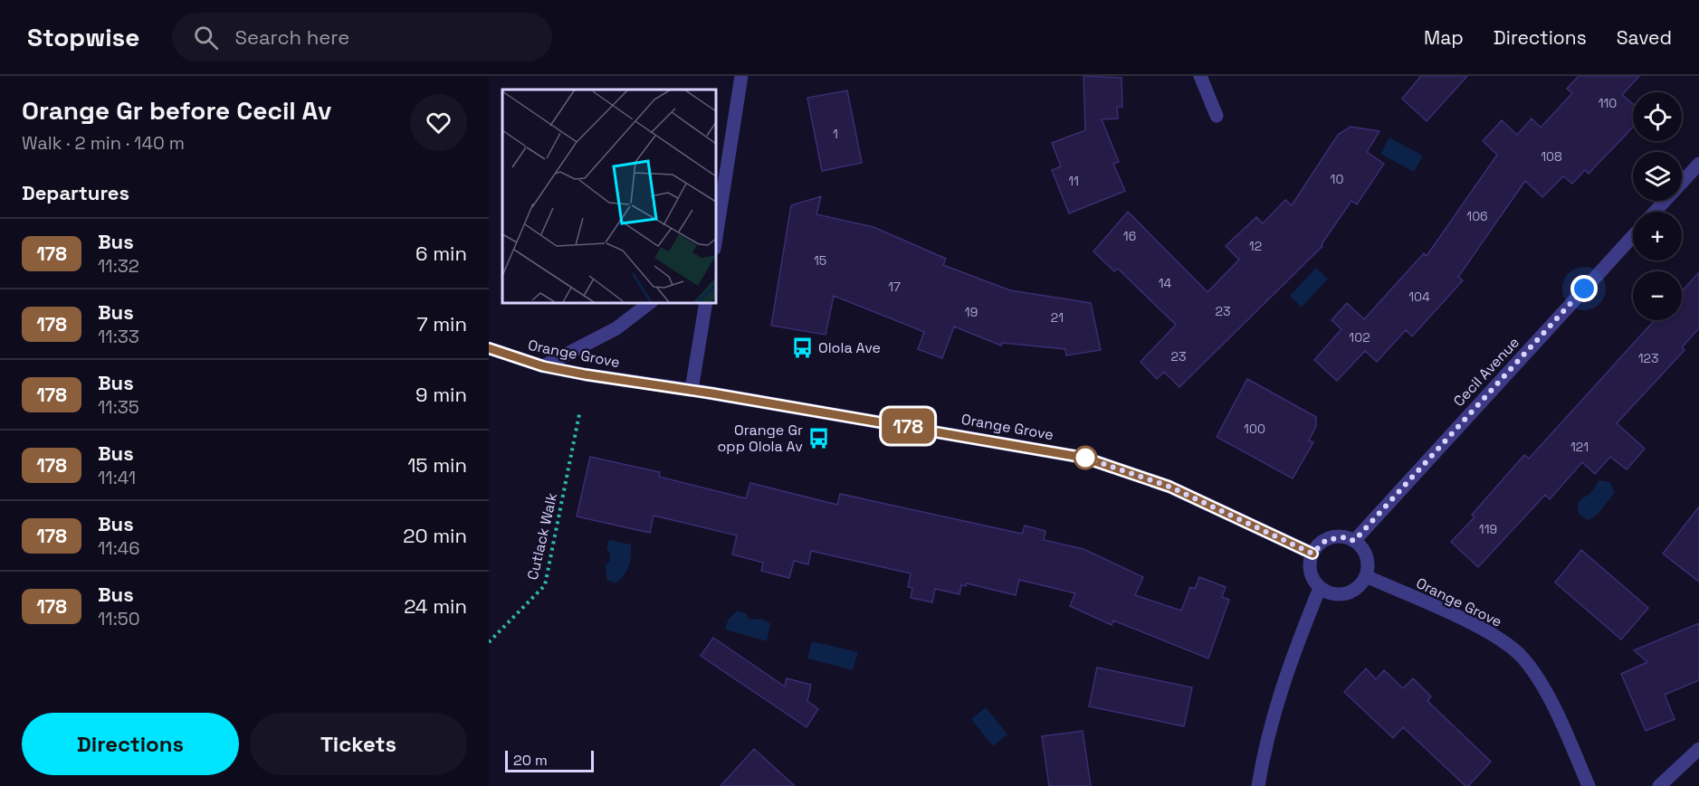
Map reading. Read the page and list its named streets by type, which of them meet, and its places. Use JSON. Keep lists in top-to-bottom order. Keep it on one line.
{"streets":{"street":["Orange Grove","Cecil Avenue"],"path":["Cutlack Walk"]},"crossings":[["Orange Grove","Cecil Avenue"]],"places":{"bus stop":["Olola Ave","Orange Gr opp Olola Av"]},"lines":["bus line 178"],"house_numbers":["110","1","108","10","11","106","16","12","15","14","17","104","23","19","21","102","23","123","100","121","119"],"scale_bar":"20 m","page":{"header":"Stopwise","search":"Search here","nav":["Map","Directions","Saved"],"heading":[["Orange Gr before Cecil Av","Walk · 2 min · 140 m"],"Departures"],"on_map":"178","map_buttons":["+","−"],"list":[{"mark":"178","name":"Bus","note":"11:32","value":"6 min"},{"mark":"178","name":"Bus","note":"11:33","value":"7 min"},{"mark":"178","name":"Bus","note":"11:35","value":"9 min"},{"mark":"178","name":"Bus","note":"11:41","value":"15 min"},{"mark":"178","name":"Bus","note":"11:46","value":"20 min"},{"mark":"178","name":"Bus","note":"11:50","value":"24 min"}],"buttons":["Directions","Tickets"],"scale":"20 m"}}
